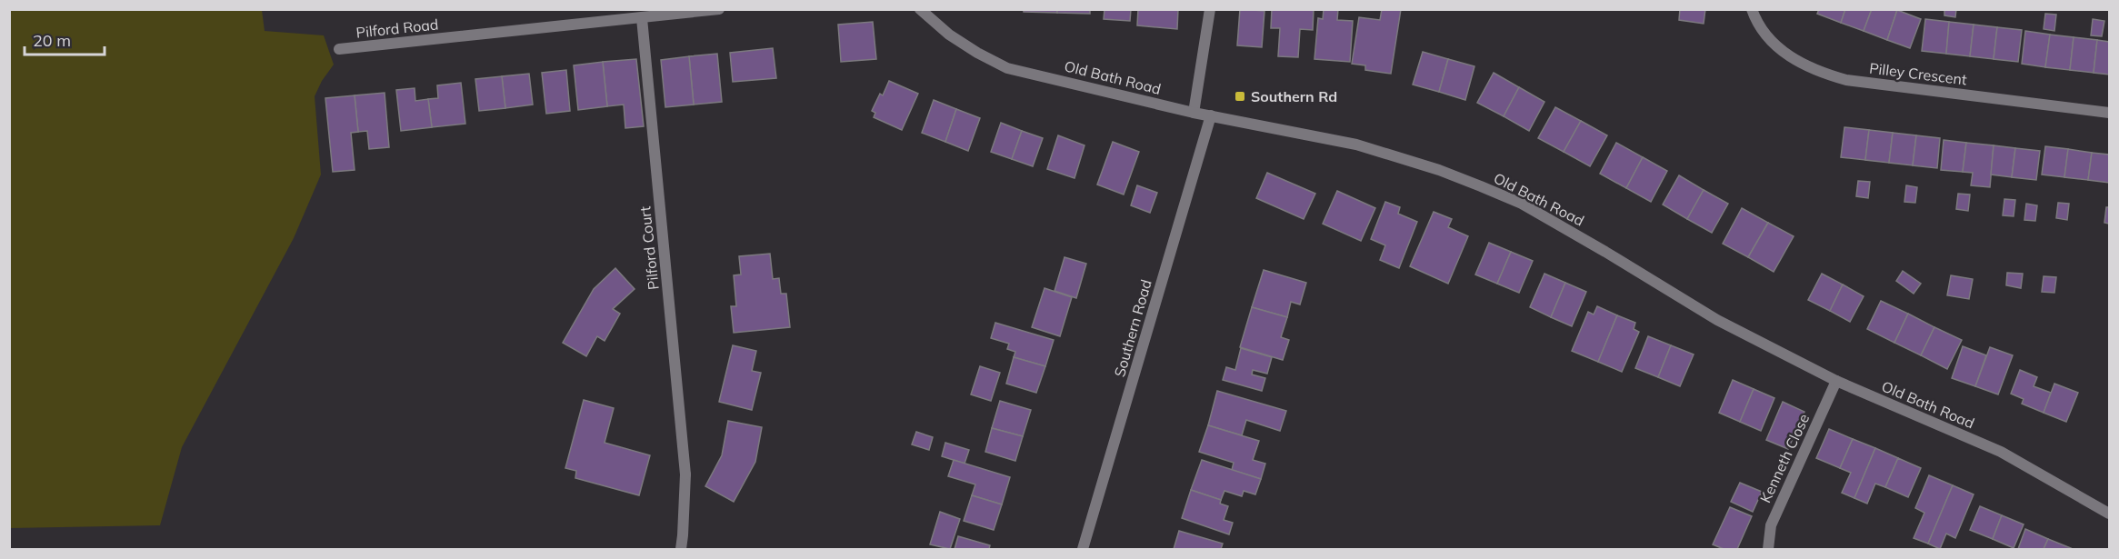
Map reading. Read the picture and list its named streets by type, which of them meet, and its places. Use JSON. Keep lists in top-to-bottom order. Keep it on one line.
{"streets":{"street":["Pilford Road","Pilley Crescent","Old Bath Road","Pilford Court","Southern Road","Kenneth Close"]},"crossings":[["Pilford Road","Pilford Court"],["Old Bath Road","Southern Road"],["Old Bath Road","Kenneth Close"]],"places":{"transit":["Southern Rd"]},"scale_bar":"20 m"}
